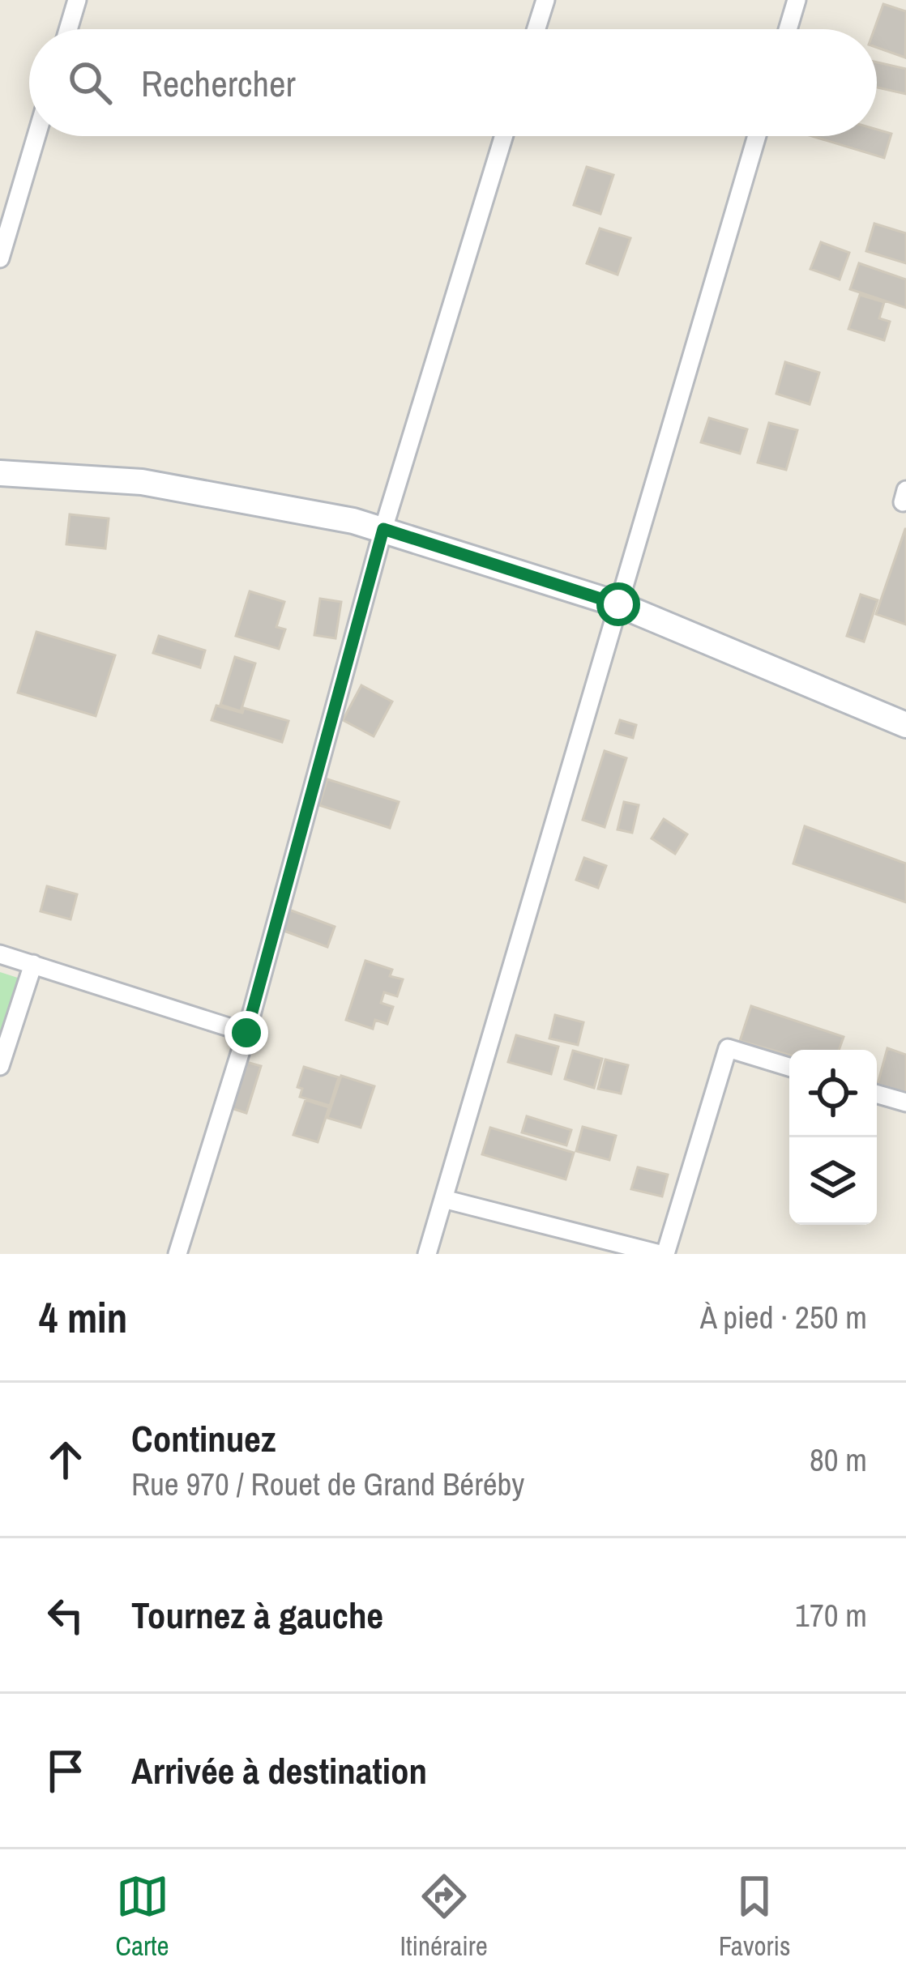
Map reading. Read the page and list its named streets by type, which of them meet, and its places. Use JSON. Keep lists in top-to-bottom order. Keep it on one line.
{"page":{"search":"Rechercher","heading":["4 min","À pied · 250 m"],"list":[["Continuez","Rue 970 / Rouet de Grand Béréby","80 m"],["Tournez à gauche","170 m"],"Arrivée à destination"],"nav":["Carte","Itinéraire","Favoris"]}}
